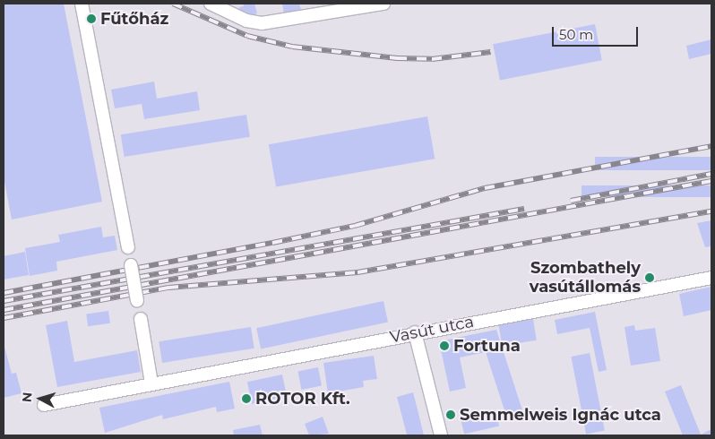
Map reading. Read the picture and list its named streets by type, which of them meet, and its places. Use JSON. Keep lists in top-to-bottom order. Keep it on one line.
{"streets":{"street":["Vasút utca"]},"places":["Fűtőház","Szombathely vasútállomás","Fortuna","ROTOR Kft.","Semmelweis Ignác utca"],"scale_bar":"50 m","north":"left"}
